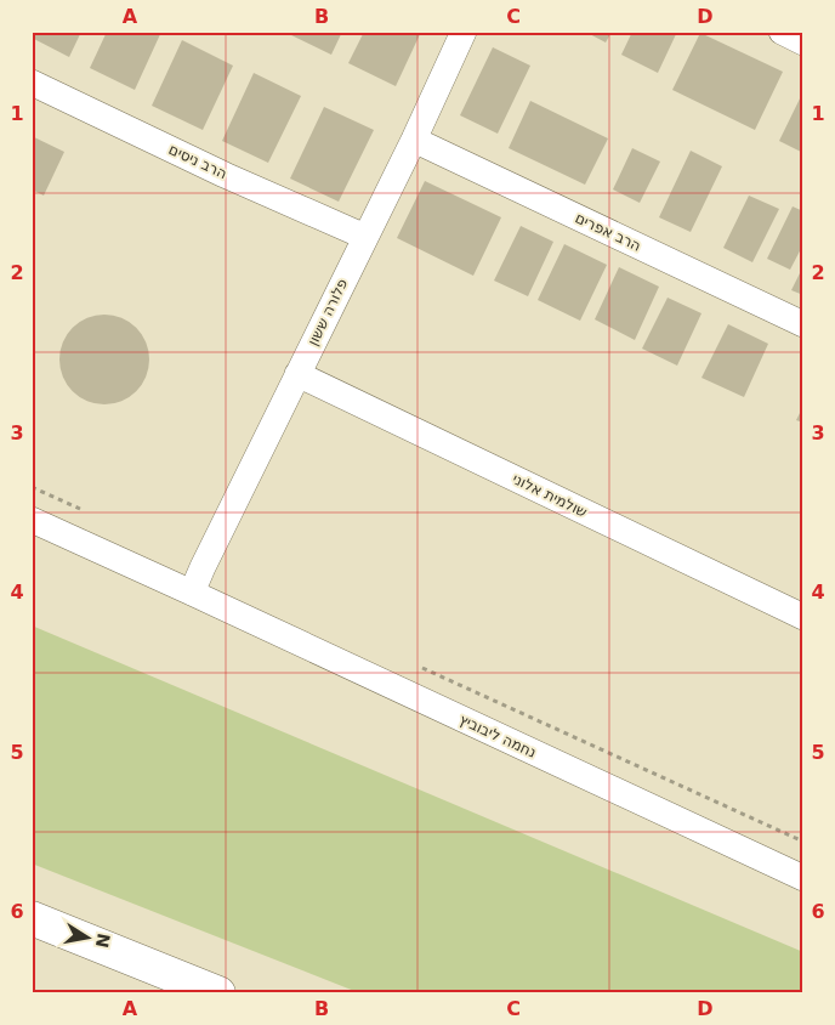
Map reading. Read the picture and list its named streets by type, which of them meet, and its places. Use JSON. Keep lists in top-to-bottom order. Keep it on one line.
{"streets":{"street":["הרב ניסים","הרב אפרים","פלורה ששון","שולמית אלוני","נחמה ליבוביץ"]},"crossings":[["הרב ניסים","פלורה ששון"],["הרב אפרים","פלורה ששון"],["פלורה ששון","שולמית אלוני"],["פלורה ששון","נחמה ליבוביץ"]],"north":"right","grid":{"columns":["A","B","C","D"],"rows":["1","2","3","4","5","6"]}}
